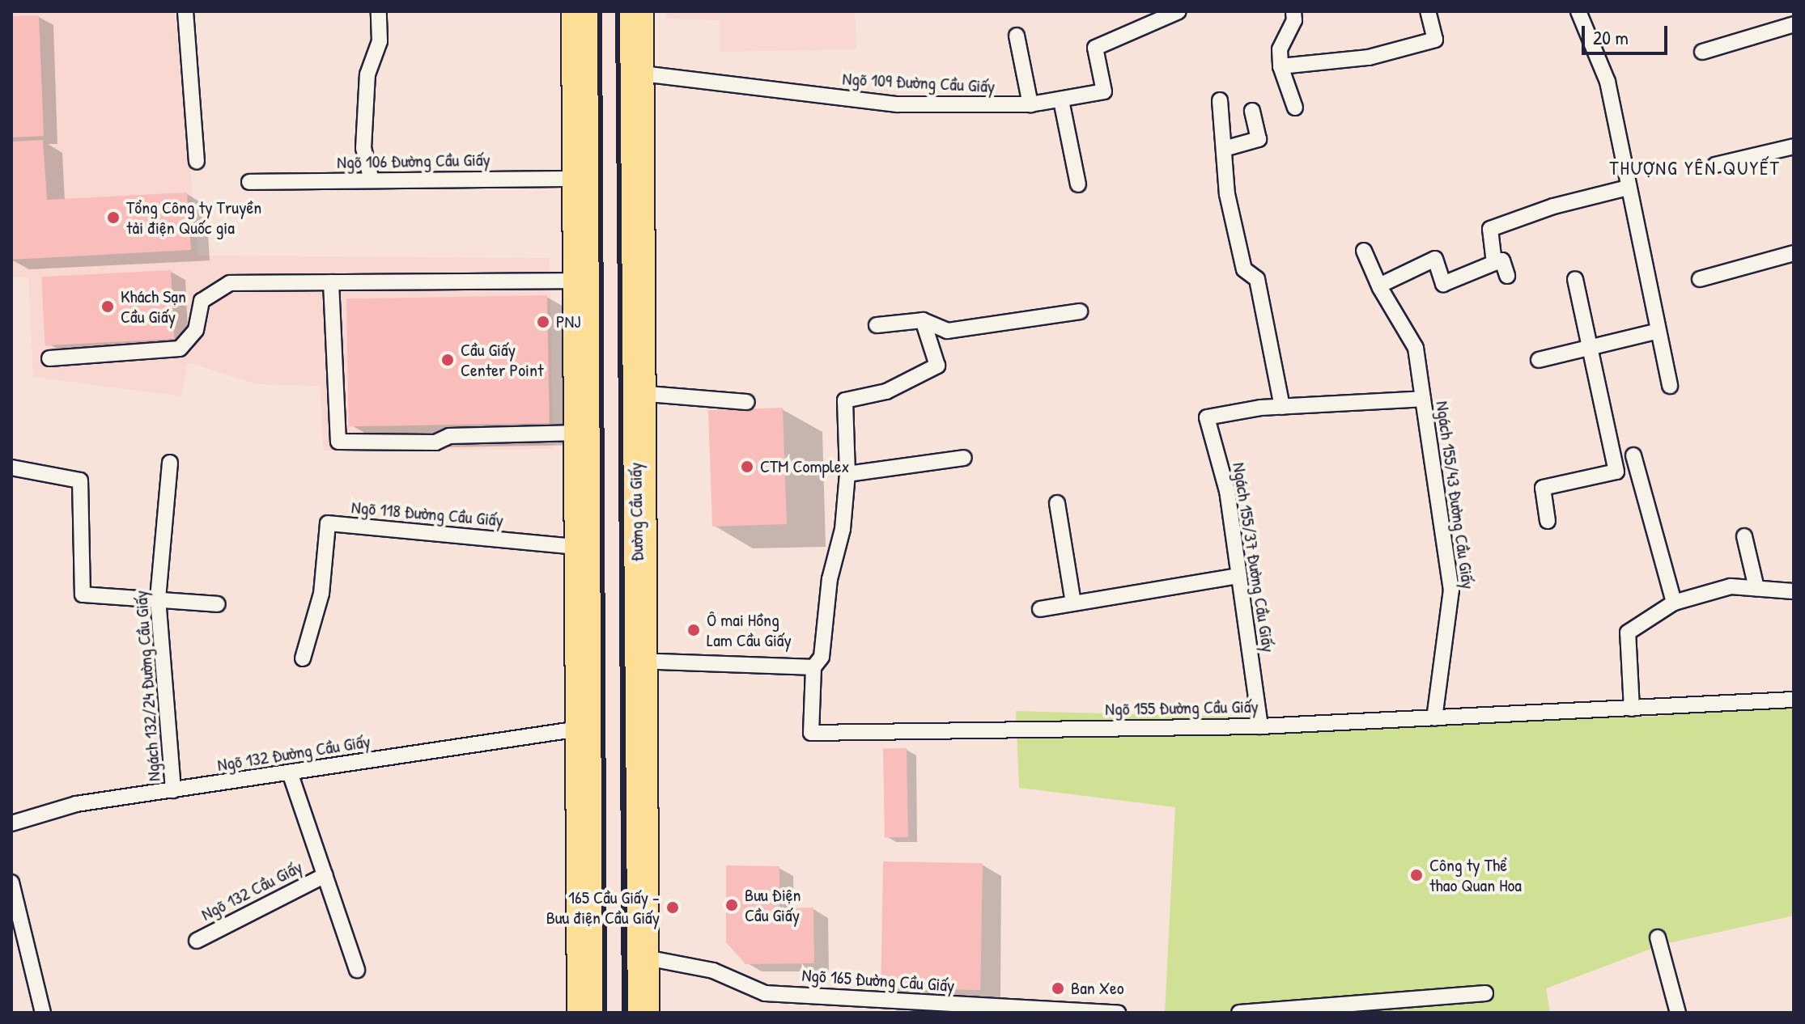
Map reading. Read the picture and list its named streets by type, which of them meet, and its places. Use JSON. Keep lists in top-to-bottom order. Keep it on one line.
{"streets":{"main road":["Đường Cầu Giấy"],"lane":["Ngõ 109 Đường Cầu Giấy","Ngõ 106 Đường Cầu Giấy","Ngách 155/43 Đường Cầu Giấy","Ngõ 118 Đường Cầu Giấy","Ngách 155/37 Đường Cầu Giấy","Ngách 132/24 Đường Cầu Giấy","Ngõ 155 Đường Cầu Giấy","Ngõ 132 Đường Cầu Giấy","Ngõ 132 Cầu Giấy","Ngõ 165 Đường Cầu Giấy"]},"crossings":[["Ngõ 109 Đường Cầu Giấy","Đường Cầu Giấy"],["Ngách 155/43 Đường Cầu Giấy","Ngách 155/37 Đường Cầu Giấy"],["Ngách 155/43 Đường Cầu Giấy","Ngõ 155 Đường Cầu Giấy"],["Đường Cầu Giấy","Ngõ 165 Đường Cầu Giấy"],["Ngách 155/37 Đường Cầu Giấy","Ngõ 155 Đường Cầu Giấy"],["Ngách 132/24 Đường Cầu Giấy","Ngõ 132 Đường Cầu Giấy"],["Ngõ 132 Đường Cầu Giấy","Ngõ 132 Cầu Giấy"]],"districts":["THƯỢNG YÊN QUYẾT"],"places":["Tổng Công ty Truyền tải điện Quốc gia","Khách Sạn Cầu Giấy","PNJ","Cầu Giấy Center Point","CTM Complex","Ô mai Hồng Lam Cầu Giấy","Công ty Thể thao Quan Hoa","Bưu Điện Cầu Giấy","165 Cầu Giấy - Bưu điện Cầu Giấy","Ban Xeo"],"scale_bar":"20 m"}
